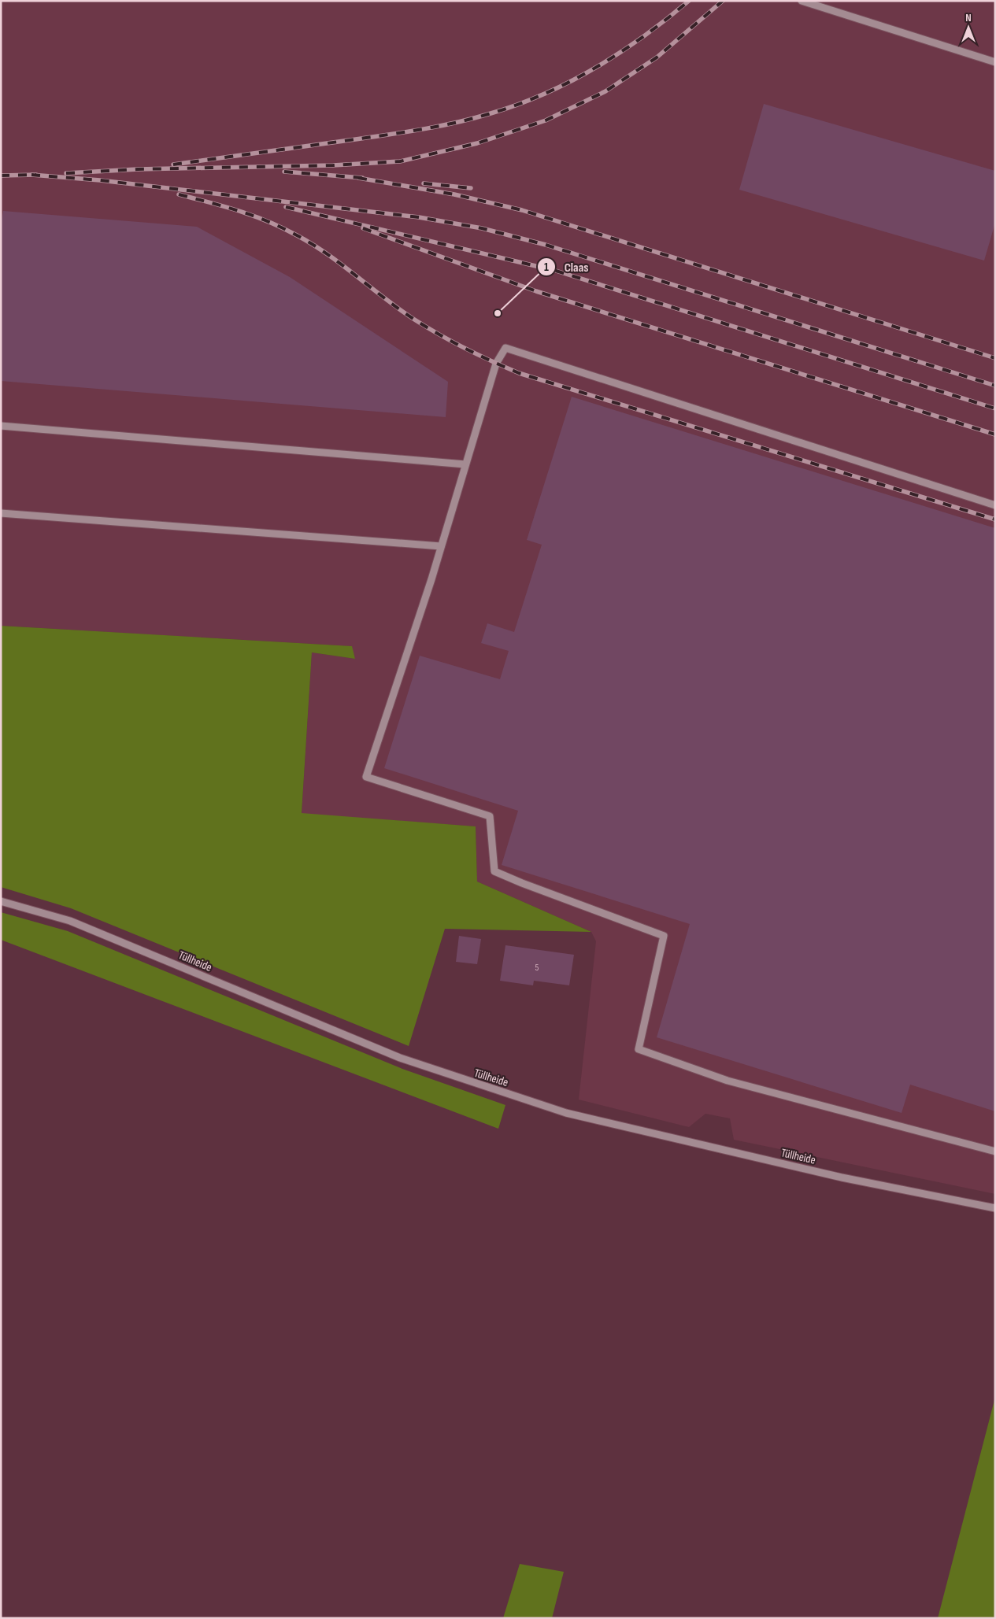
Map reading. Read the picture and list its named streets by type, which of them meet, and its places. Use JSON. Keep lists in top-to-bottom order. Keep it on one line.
{"streets":{"street":["Tüllheide"]},"places":["Claas"],"house_numbers":["5"],"north":"top"}
